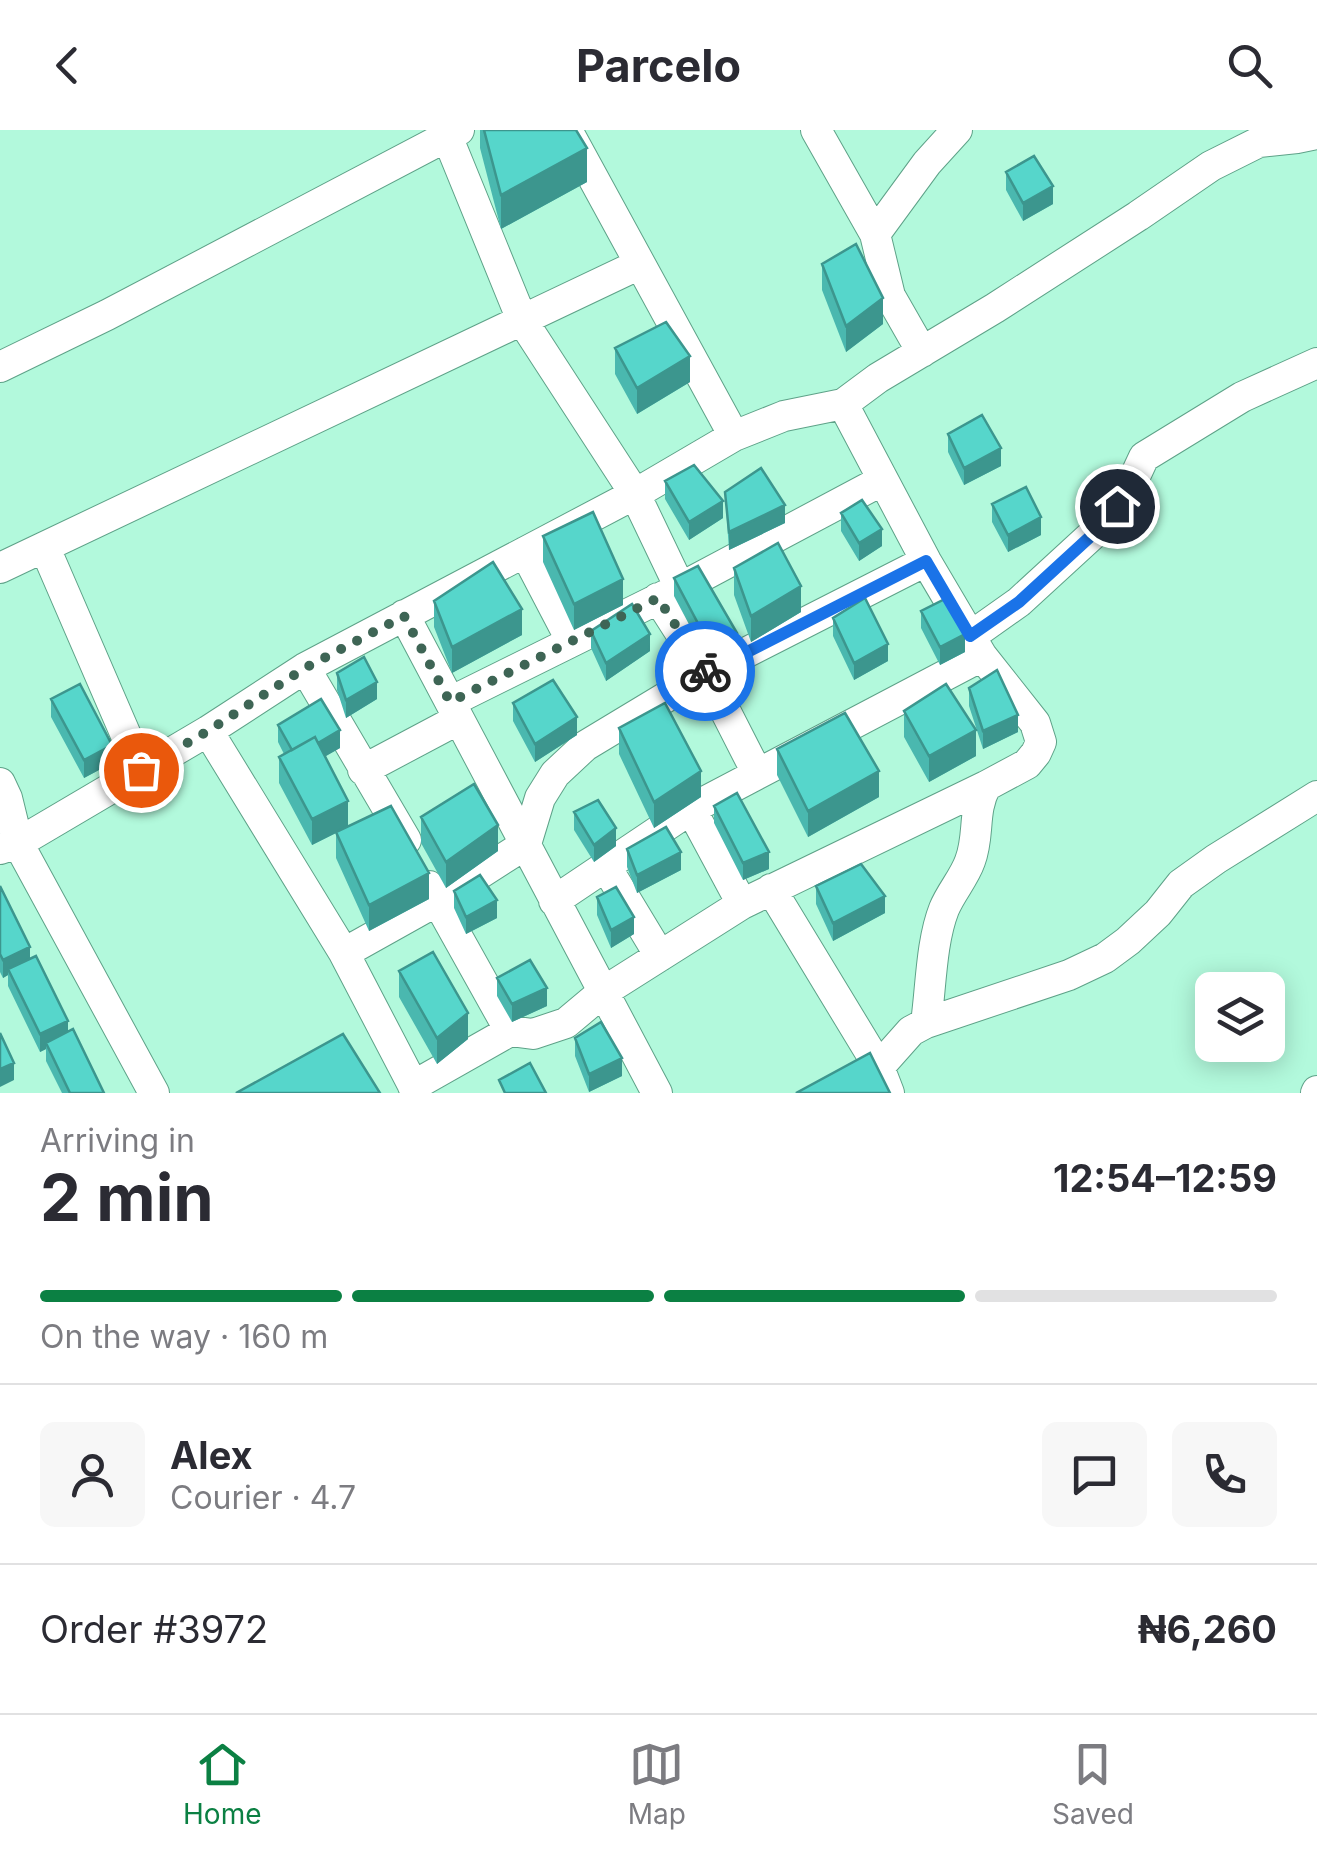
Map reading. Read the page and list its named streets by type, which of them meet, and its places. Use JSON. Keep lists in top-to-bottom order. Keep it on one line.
{"page":{"header":"Parcelo","heading":["2 min","Arriving in","12:54–12:59"],"panel":["Alex","Courier · 4.7","Order #3972","₦6,260"],"bar":"On the way · 160 m","tabs":["Home","Map","Saved"]}}
